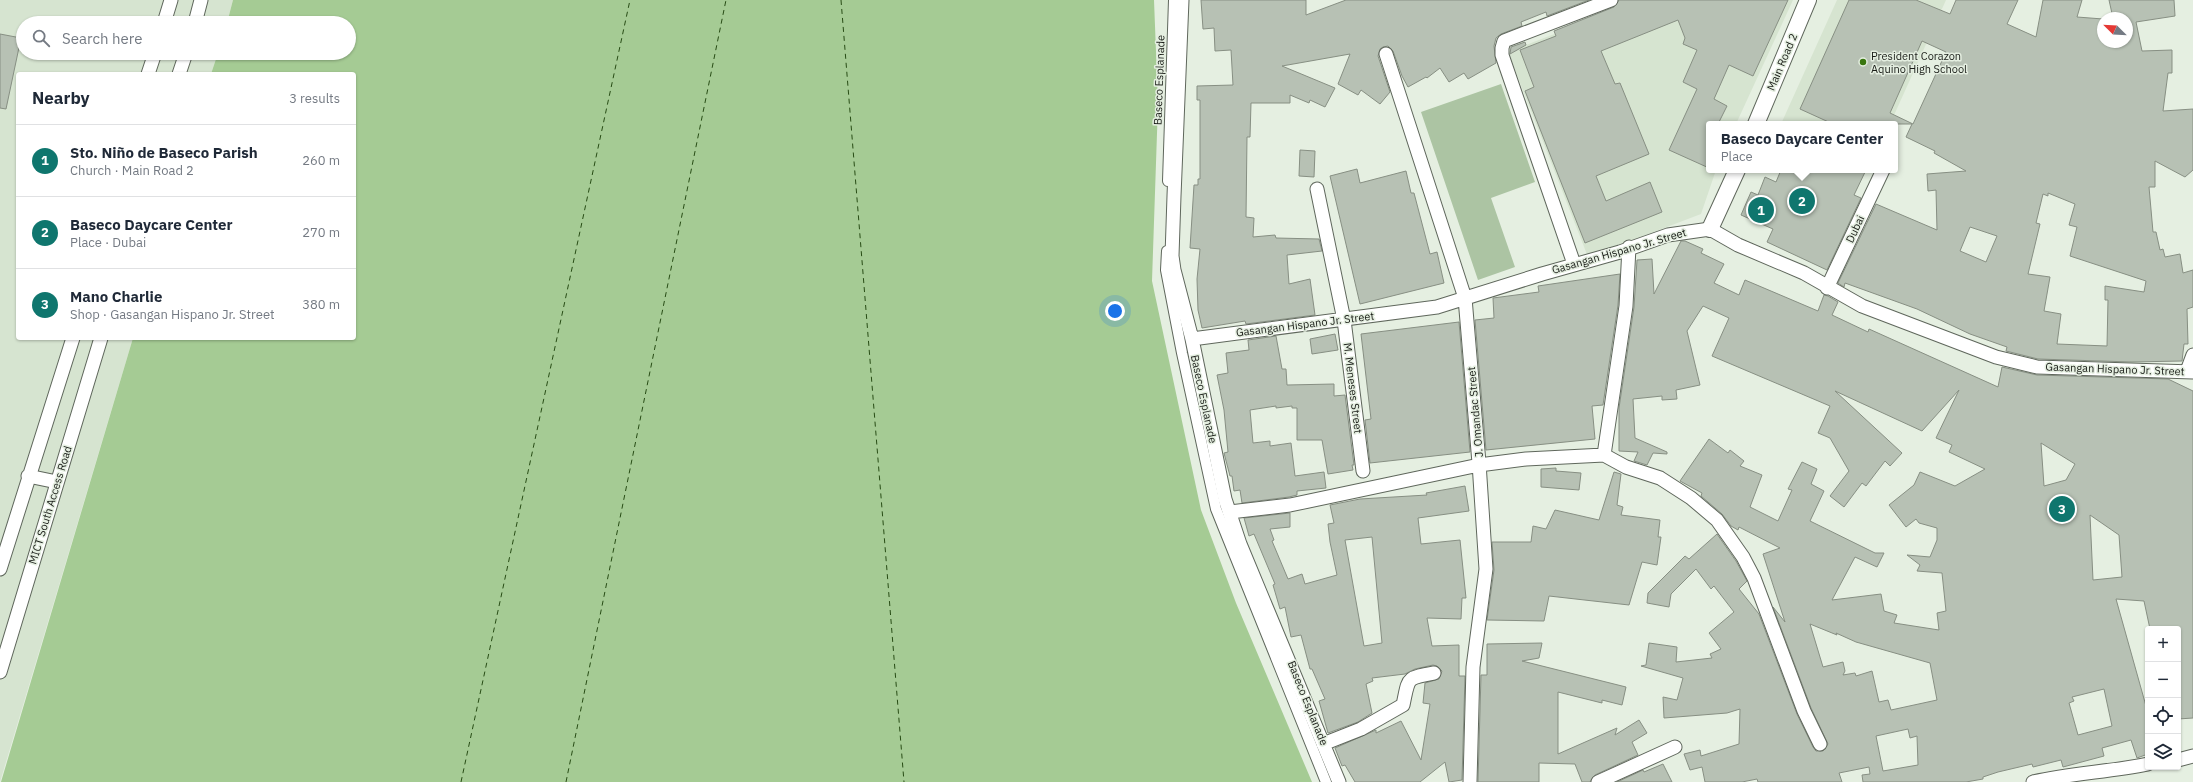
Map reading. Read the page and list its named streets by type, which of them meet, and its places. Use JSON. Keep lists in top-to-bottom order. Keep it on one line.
{"streets":{"street":["Main Road 2","Baseco Esplanade","Dubai","Gasangan Hispano Jr. Street","M. Meneses Street","J. Omandac Street","MICT South Access Road"]},"crossings":[["Dubai","Gasangan Hispano Jr. Street"],["Gasangan Hispano Jr. Street","M. Meneses Street"],["Gasangan Hispano Jr. Street","J. Omandac Street"]],"places":["President Corazon Aquino High School"],"north":"top left","page":{"search":"Search here","heading":["Nearby","3 results"],"popup":["Baseco Daycare Center","Place"],"list":[{"mark":"1","name":"Sto. Niño de Baseco Parish","note":"Church · Main Road 2","value":"260 m"},{"mark":"2","name":"Baseco Daycare Center","note":"Place · Dubai","value":"270 m"},{"mark":"3","name":"Mano Charlie","note":"Shop · Gasangan Hispano Jr. Street","value":"380 m"}],"pins":["2","1","3"],"map_buttons":["+","−"]}}
